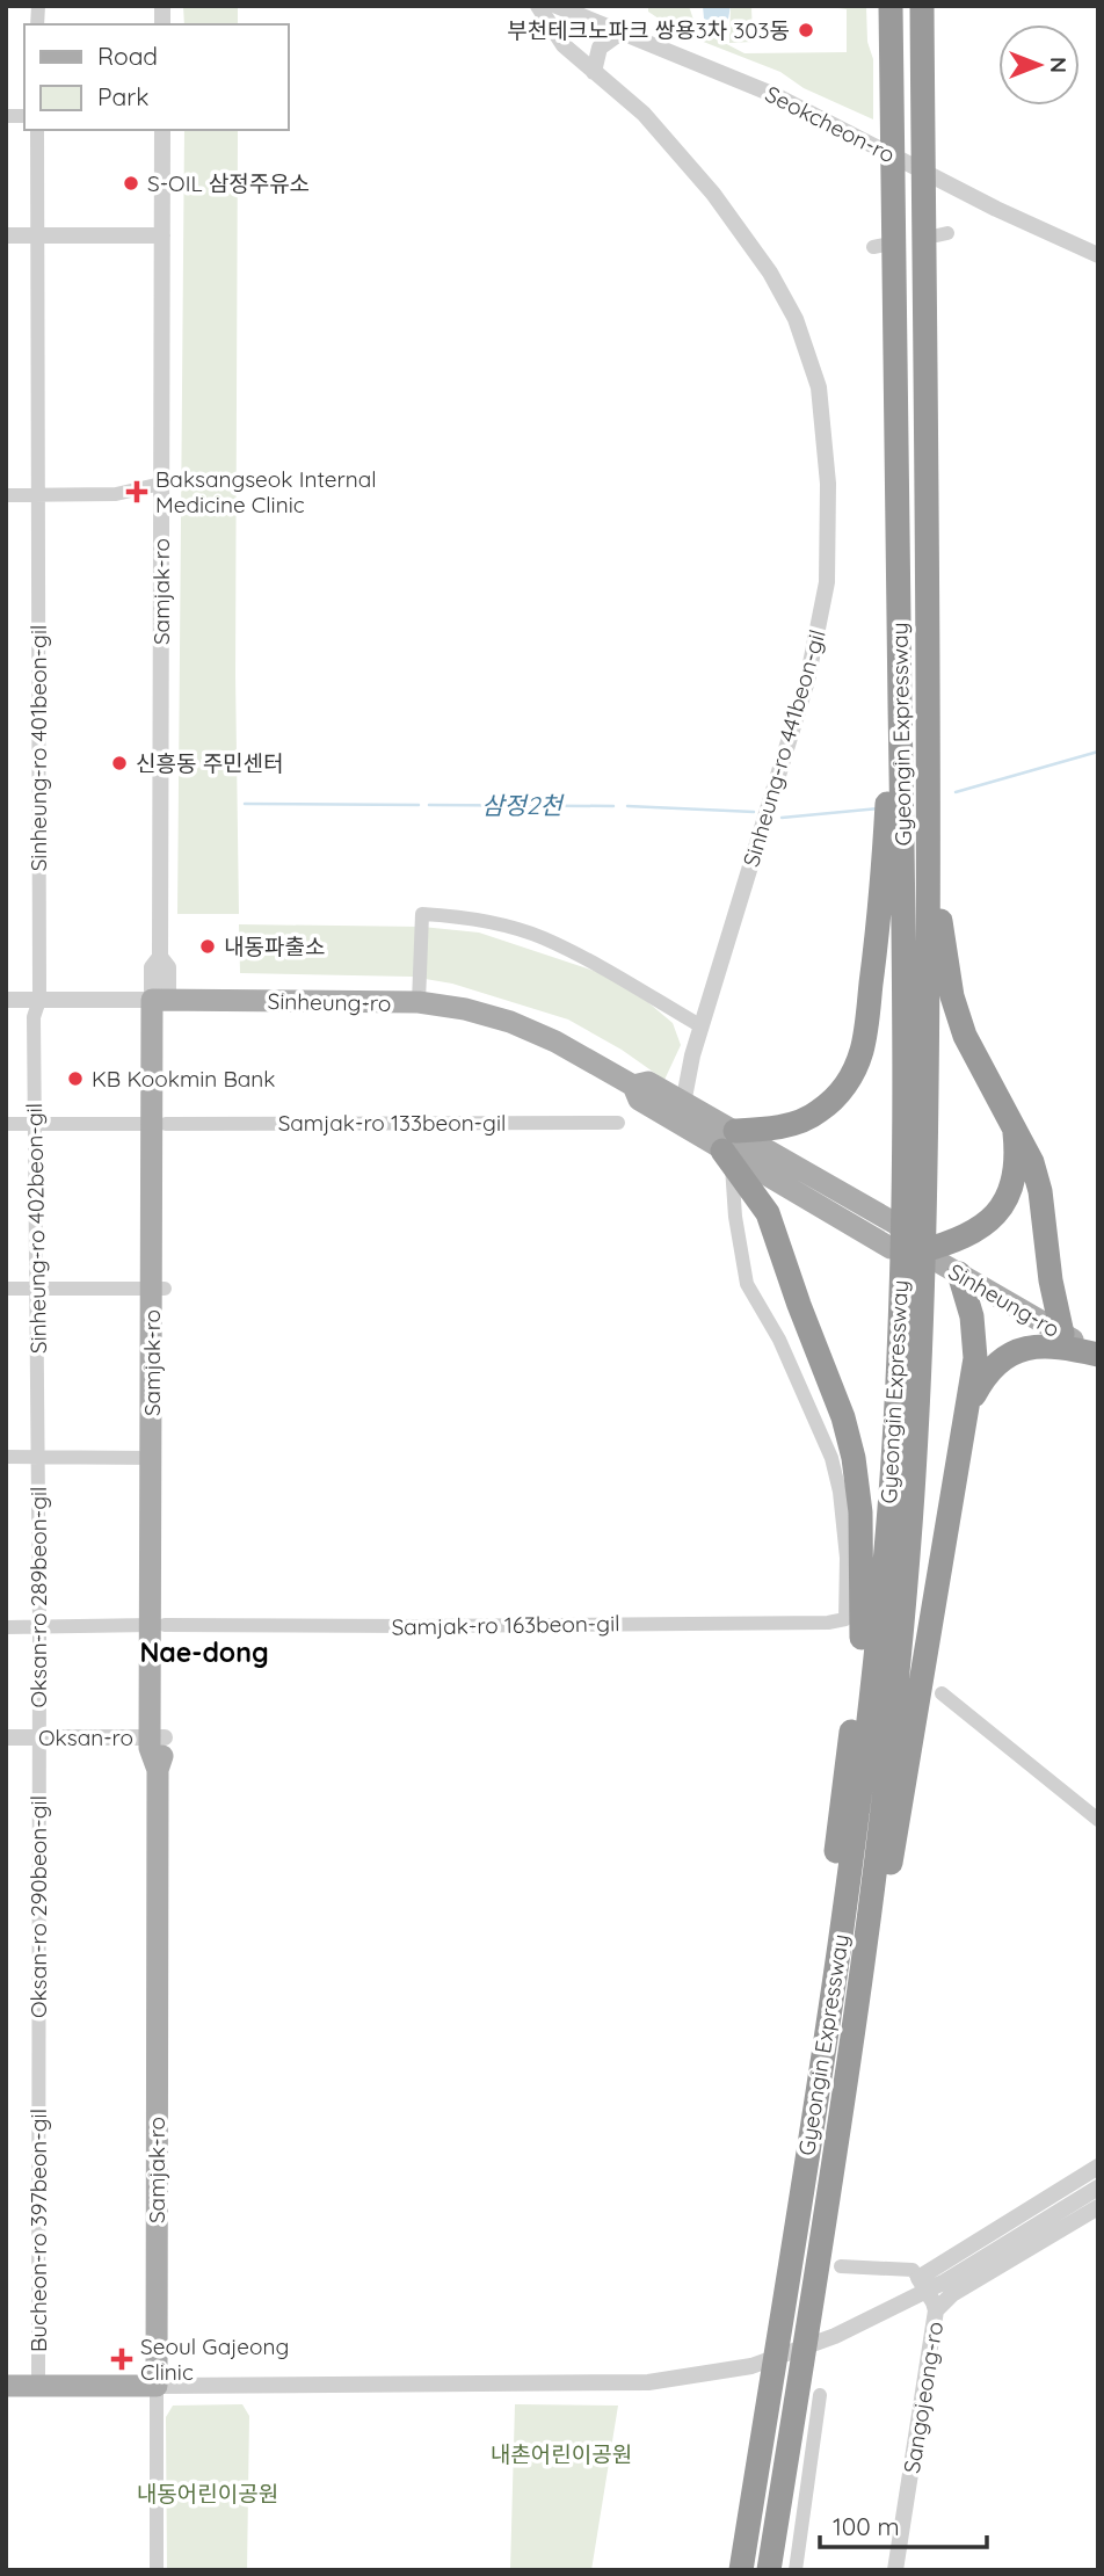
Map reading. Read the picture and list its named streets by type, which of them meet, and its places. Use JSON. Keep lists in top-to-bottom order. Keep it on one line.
{"streets":{"highway":["Gyeongin Expressway"],"main road":["Samjak-ro","Sinheung-ro"],"street":["Seokcheon-ro","Sinheung-ro 401beon-gil","Sinheung-ro 441beon-gil","Samjak-ro 133beon-gil","Sinheung-ro 402beon-gil","Oksan-ro 289beon-gil","Samjak-ro 163beon-gil","Oksan-ro","Oksan-ro 290beon-gil","Bucheon-ro 397beon-gil","Sangojeong-ro"]},"crossings":[["Samjak-ro","Sinheung-ro"],["Samjak-ro","Samjak-ro 133beon-gil"],["Samjak-ro","Samjak-ro 163beon-gil"],["Samjak-ro","Oksan-ro"],["Sinheung-ro 401beon-gil","Sinheung-ro"],["Sinheung-ro 401beon-gil","Sinheung-ro 402beon-gil"],["Sinheung-ro 441beon-gil","Sinheung-ro"],["Sinheung-ro","Sinheung-ro 402beon-gil"],["Sinheung-ro","Samjak-ro 163beon-gil"],["Samjak-ro 133beon-gil","Sinheung-ro 402beon-gil"],["Sinheung-ro 402beon-gil","Oksan-ro 289beon-gil"],["Oksan-ro 289beon-gil","Samjak-ro 163beon-gil"],["Oksan-ro 289beon-gil","Oksan-ro"],["Oksan-ro 289beon-gil","Oksan-ro 290beon-gil"],["Oksan-ro","Oksan-ro 290beon-gil"],["Oksan-ro 290beon-gil","Bucheon-ro 397beon-gil"]],"districts":["Nae-dong"],"water":["삼정2천"],"parks":["내촌어린이공원","내동어린이공원"],"places":{"other":["부천테크노파크 쌍용3차 303동","S-OIL 삼정주유소","신흥동 주민센터","내동파출소","KB Kookmin Bank"],"health":["Baksangseok Internal Medicine Clinic","Seoul Gajeong Clinic"]},"legend":["Road","Park"],"scale_bar":"100 m","north":"right"}
